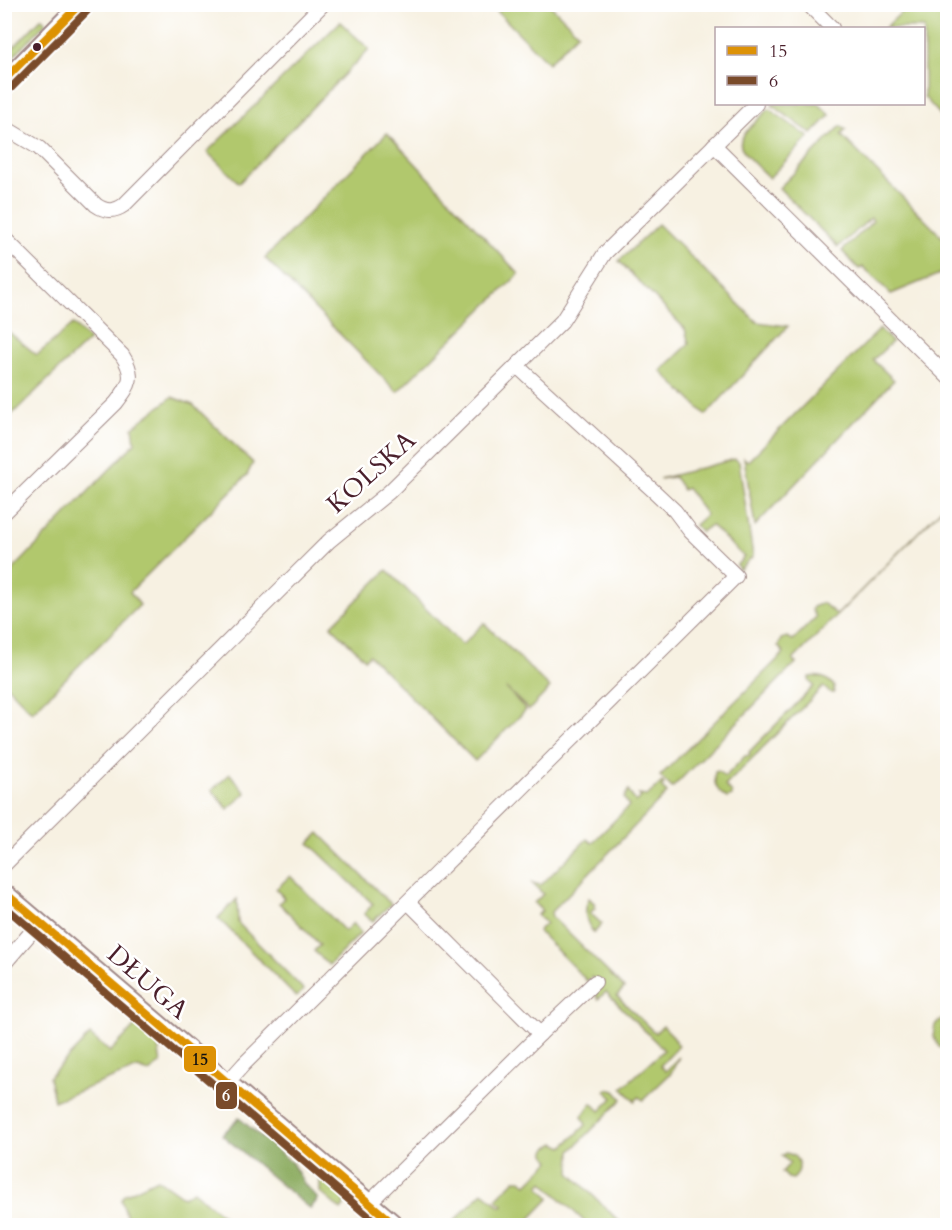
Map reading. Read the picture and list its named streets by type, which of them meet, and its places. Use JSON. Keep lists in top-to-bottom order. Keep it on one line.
{"streets":{"street":["KOLSKA","DŁUGA"]},"lines":["transit line 15","transit line 6"],"legend":["15","6"]}
